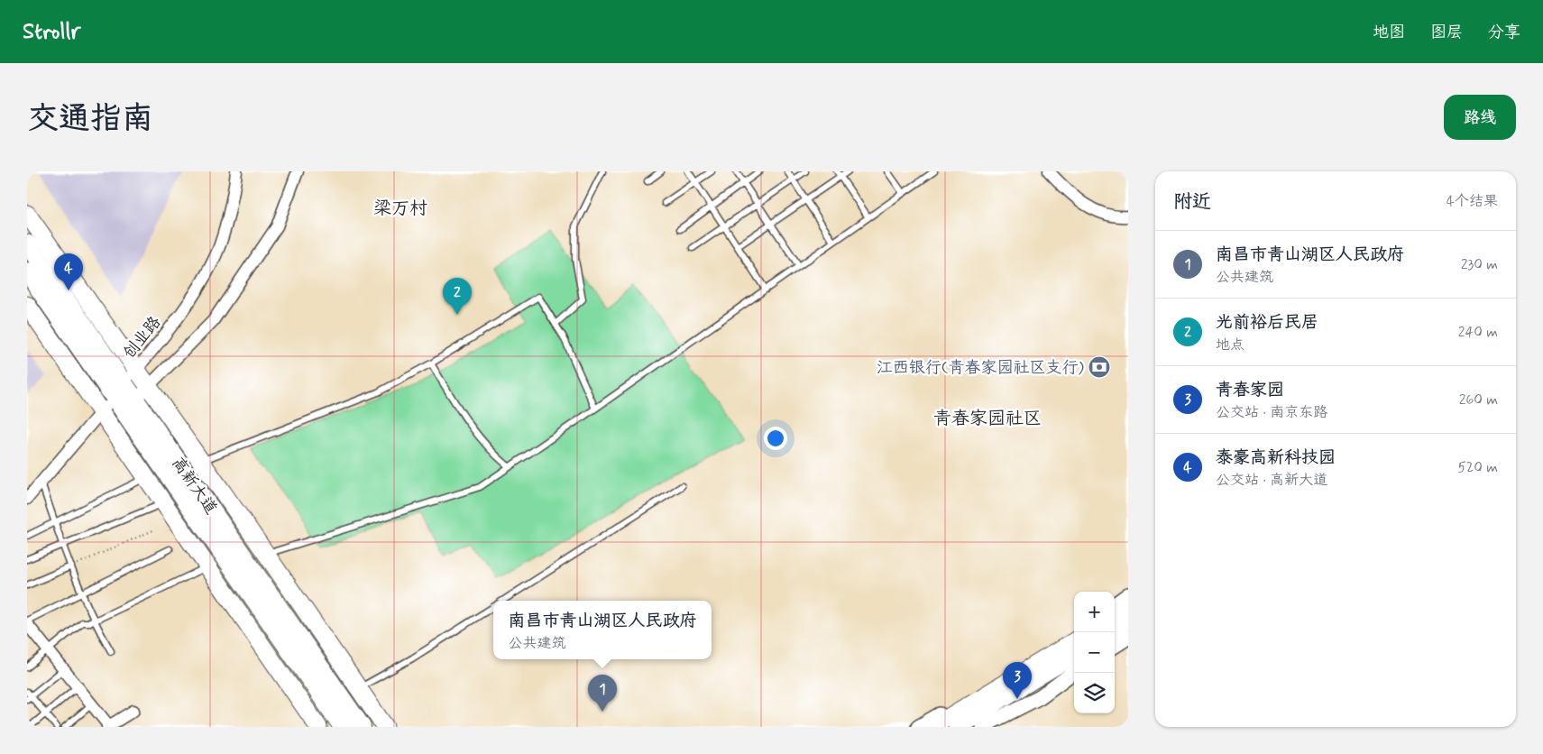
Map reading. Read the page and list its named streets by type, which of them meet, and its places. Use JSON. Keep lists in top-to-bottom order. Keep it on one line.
{"streets":{"highway":["高新大道"],"street":["创业路"]},"crossings":[["创业路","高新大道"]],"districts":["梁万村","青春家园社区"],"places":{"bank":["江西银行(青春家园社区支行)"]},"page":{"header":"Strollr","nav":["地图","图层","分享"],"buttons":"路线","title":"交通指南","heading":["附近","4个结果"],"list":[{"mark":"1","name":"南昌市青山湖区人民政府","note":"公共建筑","value":"230 m"},{"mark":"2","name":"光前裕后民居","note":"地点","value":"240 m"},{"mark":"3","name":"青春家园","note":"公交站 · 南京东路","value":"260 m"},{"mark":"4","name":"泰豪高新科技园","note":"公交站 · 高新大道","value":"520 m"}],"pins":["4","2","3","1"],"map_buttons":["+","−"],"popup":["南昌市青山湖区人民政府","公共建筑"]}}
